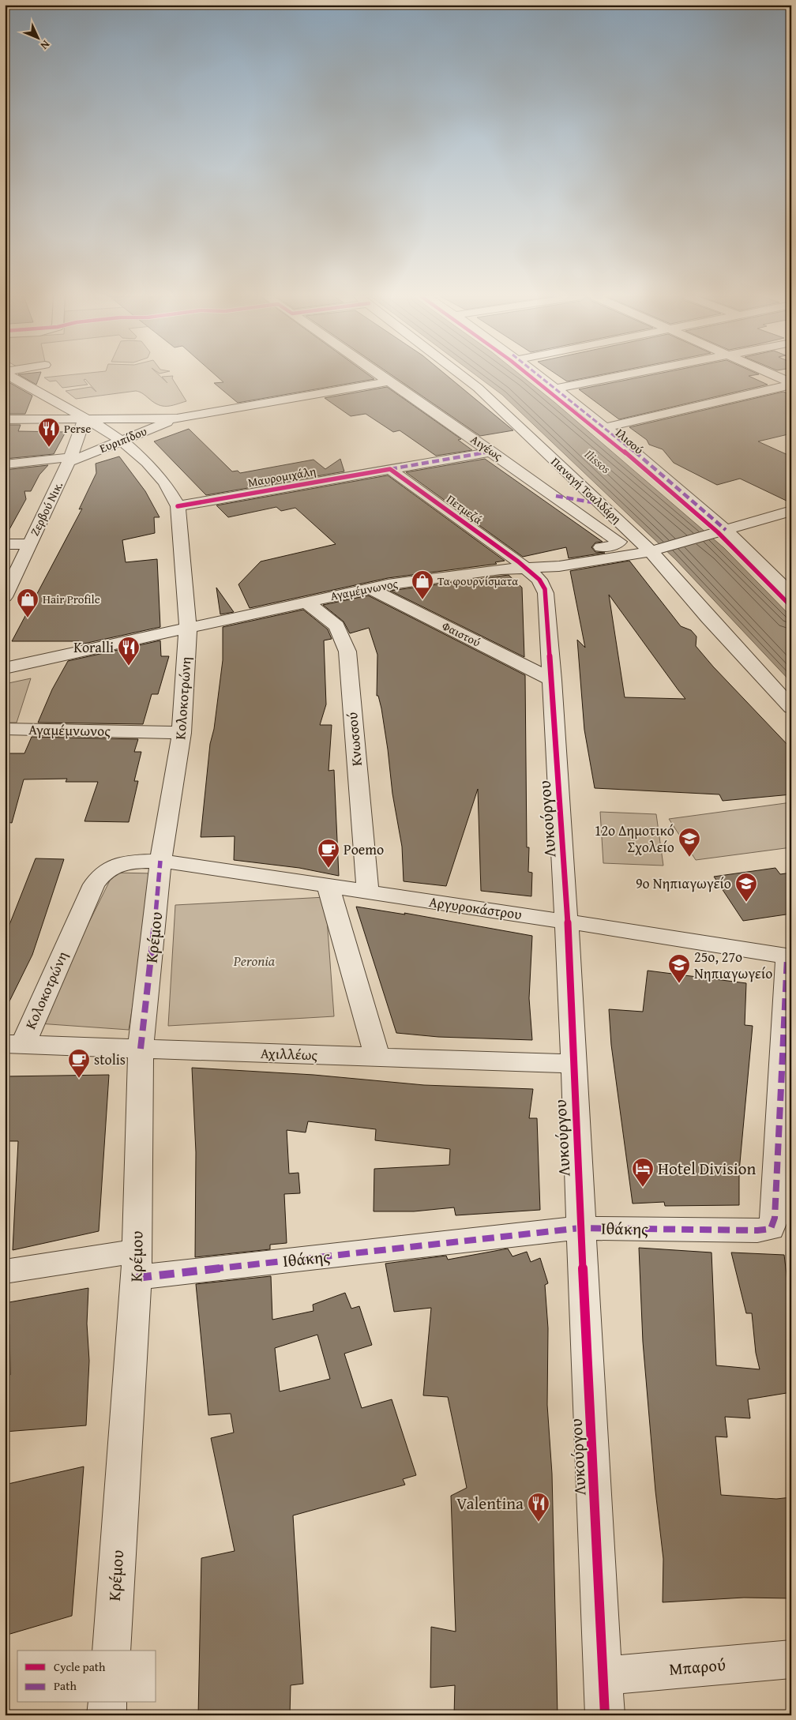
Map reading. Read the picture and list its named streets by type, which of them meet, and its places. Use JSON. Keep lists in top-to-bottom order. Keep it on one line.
{"streets":{"street":["Ευριπίδου","Ιλισού","Αιγέως","Μαυρομιχάλη","Παναγή Τσαλδάρη","Ζερβού Νικ.","Πετμεζά","Αγαμέμνωνος","Φαιστού","Κολοκοτρώνη","Κνωσσού","Λυκούργου","Αργυροκάστρου","Κρέμου","Αχιλλέως","Ιθάκης","Μπαρού"]},"crossings":[["Ευριπίδου","Αιγέως"],["Ευριπίδου","Ζερβού Νικ."],["Ευριπίδου","Κολοκοτρώνη"],["Ιλισού","Αγαμέμνωνος"],["Αιγέως","Μαυρομιχάλη"],["Αιγέως","Πετμεζά"],["Αιγέως","Αγαμέμνωνος"],["Αιγέως","Λυκούργου"],["Μαυρομιχάλη","Πετμεζά"],["Μαυρομιχάλη","Κολοκοτρώνη"],["Παναγή Τσαλδάρη","Αγαμέμνωνος"],["Ζερβού Νικ.","Κολοκοτρώνη"],["Πετμεζά","Αγαμέμνωνος"],["Πετμεζά","Λυκούργου"],["Αγαμέμνωνος","Φαιστού"],["Αγαμέμνωνος","Κολοκοτρώνη"],["Αγαμέμνωνος","Κνωσσού"],["Αγαμέμνωνος","Λυκούργου"],["Φαιστού","Λυκούργου"],["Κολοκοτρώνη","Αργυροκάστρου"],["Κολοκοτρώνη","Κρέμου"],["Κολοκοτρώνη","Αχιλλέως"],["Κνωσσού","Αργυροκάστρου"],["Λυκούργου","Αργυροκάστρου"],["Λυκούργου","Αχιλλέως"],["Λυκούργου","Ιθάκης"],["Λυκούργου","Μπαρού"],["Αργυροκάστρου","Κρέμου"],["Αργυροκάστρου","Ιθάκης"],["Κρέμου","Αχιλλέως"],["Κρέμου","Ιθάκης"]],"water":["Ilissos"],"parks":["Peronia"],"places":{"restaurant":["Perse","Koralli","Valentina"],"shop":["Τα φουρνίσματα","Hair Profile"],"school or university":["12ο Δημοτικό Σχολείο","9ο Νηπιαγωγείο","25ο, 27ο Νηπιαγωγείο"],"cafe":["Poemo","stolis"],"hotel":["Hotel Division"]},"legend":["Cycle path","Path"],"north":"bottom right"}
